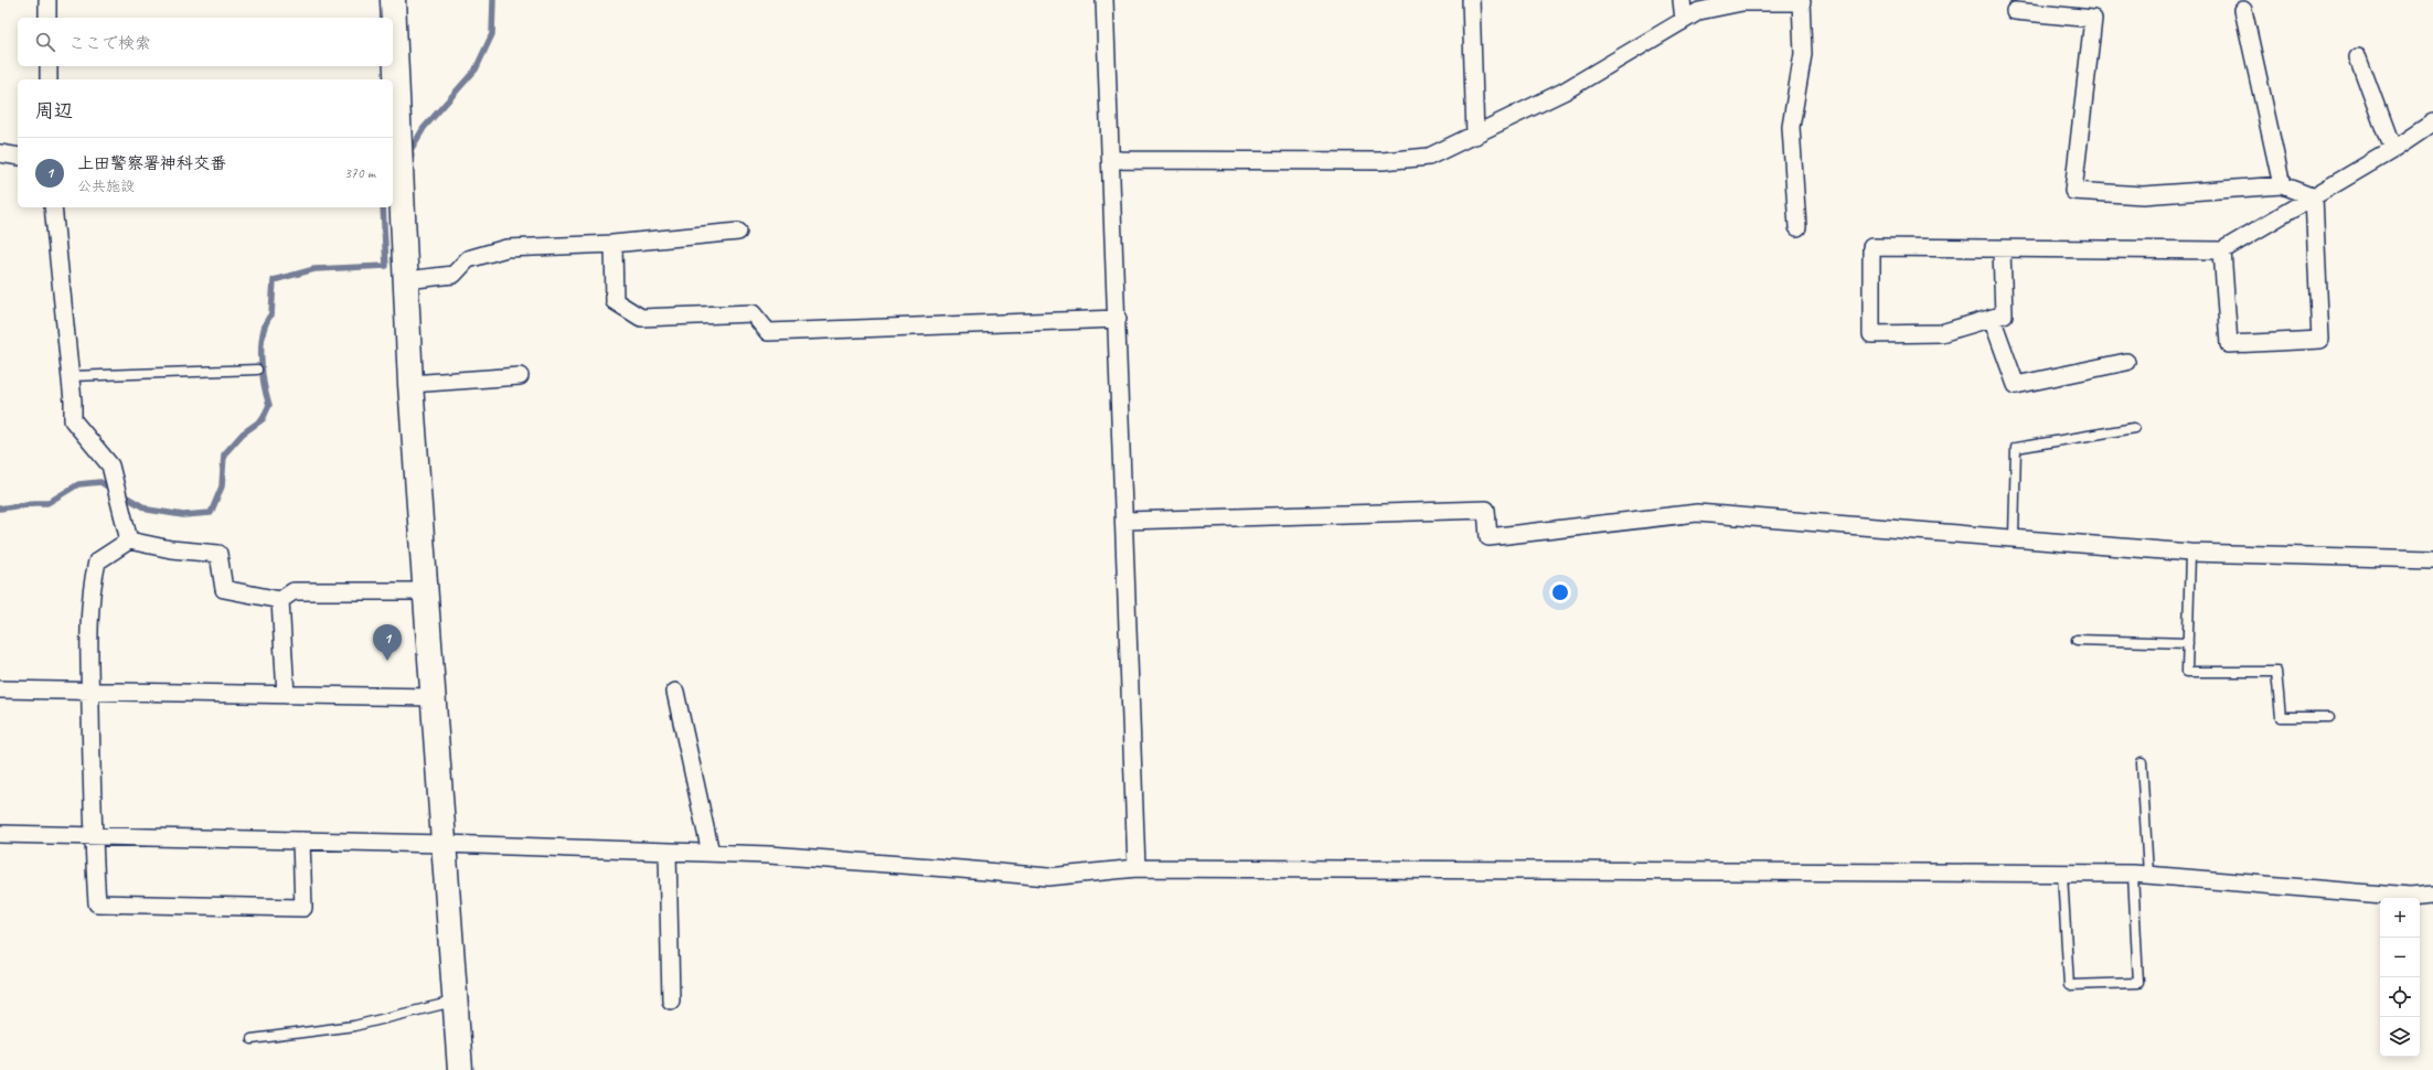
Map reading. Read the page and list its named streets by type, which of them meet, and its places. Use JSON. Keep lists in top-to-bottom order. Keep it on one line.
{"page":{"search":"ここで検索","heading":"周辺","list":[{"mark":"1","name":"上田警察署神科交番","note":"公共施設","value":"370 m"}],"pins":"1","map_buttons":["+","−"]}}
